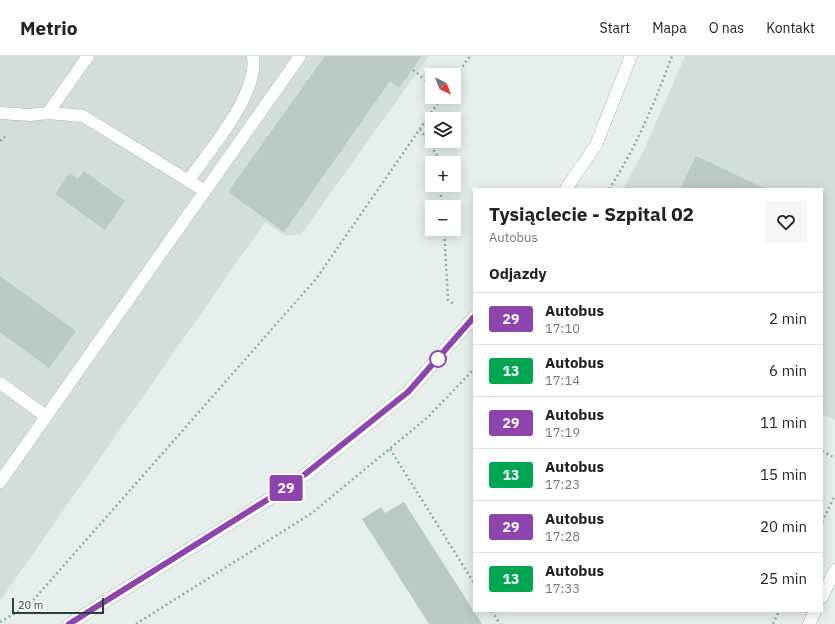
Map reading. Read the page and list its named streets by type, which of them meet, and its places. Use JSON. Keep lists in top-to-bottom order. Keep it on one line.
{"lines":["bus line 29"],"scale_bar":"20 m","north":"bottom right","page":{"header":"Metrio","nav":["Start","Mapa","O nas","Kontakt"],"on_map":"29","map_buttons":["+","−"],"heading":[["Tysiąclecie - Szpital 02","Autobus"],"Odjazdy"],"list":[{"mark":"29","name":"Autobus","note":"17:10","value":"2 min"},{"mark":"13","name":"Autobus","note":"17:14","value":"6 min"},{"mark":"29","name":"Autobus","note":"17:19","value":"11 min"},{"mark":"13","name":"Autobus","note":"17:23","value":"15 min"},{"mark":"29","name":"Autobus","note":"17:28","value":"20 min"},{"mark":"13","name":"Autobus","note":"17:33","value":"25 min"}],"scale":"20 m"}}
